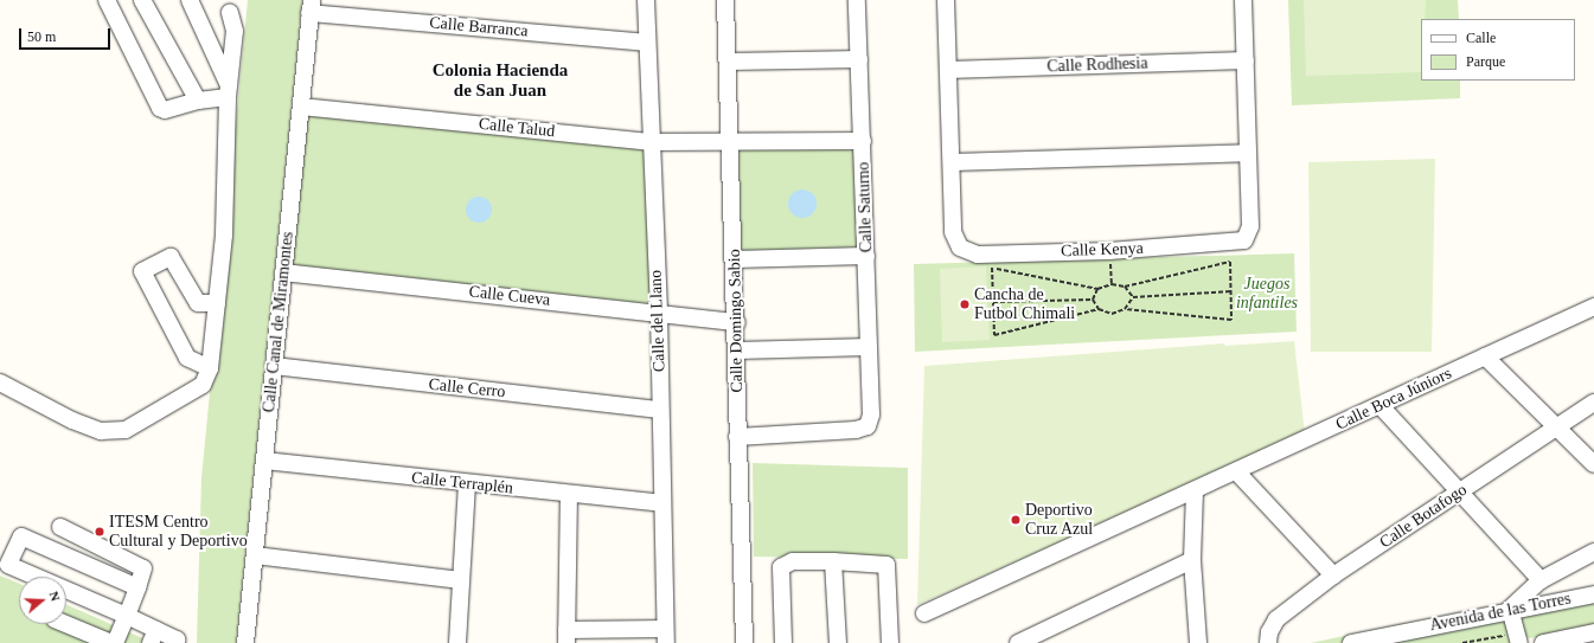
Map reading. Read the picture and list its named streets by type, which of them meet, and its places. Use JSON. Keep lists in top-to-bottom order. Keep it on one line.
{"streets":{"street":["Calle Barranca","Calle Rodhesia","Calle Talud","Calle Saturno","Calle Kenya","Calle Cueva","Calle del Llano","Calle Domingo Sabio","Calle Canal de Miramontes","Calle Cerro","Calle Boca Júniors","Calle Terraplén","Calle Botafogo","Avenida de las Torres"]},"crossings":[["Calle Barranca","Calle del Llano"],["Calle Barranca","Calle Canal de Miramontes"],["Calle Talud","Calle Saturno"],["Calle Talud","Calle del Llano"],["Calle Talud","Calle Domingo Sabio"],["Calle Talud","Calle Canal de Miramontes"],["Calle Saturno","Calle Domingo Sabio"],["Calle Cueva","Calle del Llano"],["Calle Cueva","Calle Domingo Sabio"],["Calle Cueva","Calle Canal de Miramontes"],["Calle del Llano","Calle Cerro"],["Calle del Llano","Calle Terraplén"],["Calle Canal de Miramontes","Calle Cerro"],["Calle Canal de Miramontes","Calle Terraplén"]],"districts":["Colonia Hacienda de San Juan"],"parks":["Juegos infantiles"],"places":["Cancha de Futbol Chimali","Deportivo Cruz Azul","ITESM Centro Cultural y Deportivo"],"legend":["Calle","Parque"],"scale_bar":"50 m","north":"right"}
